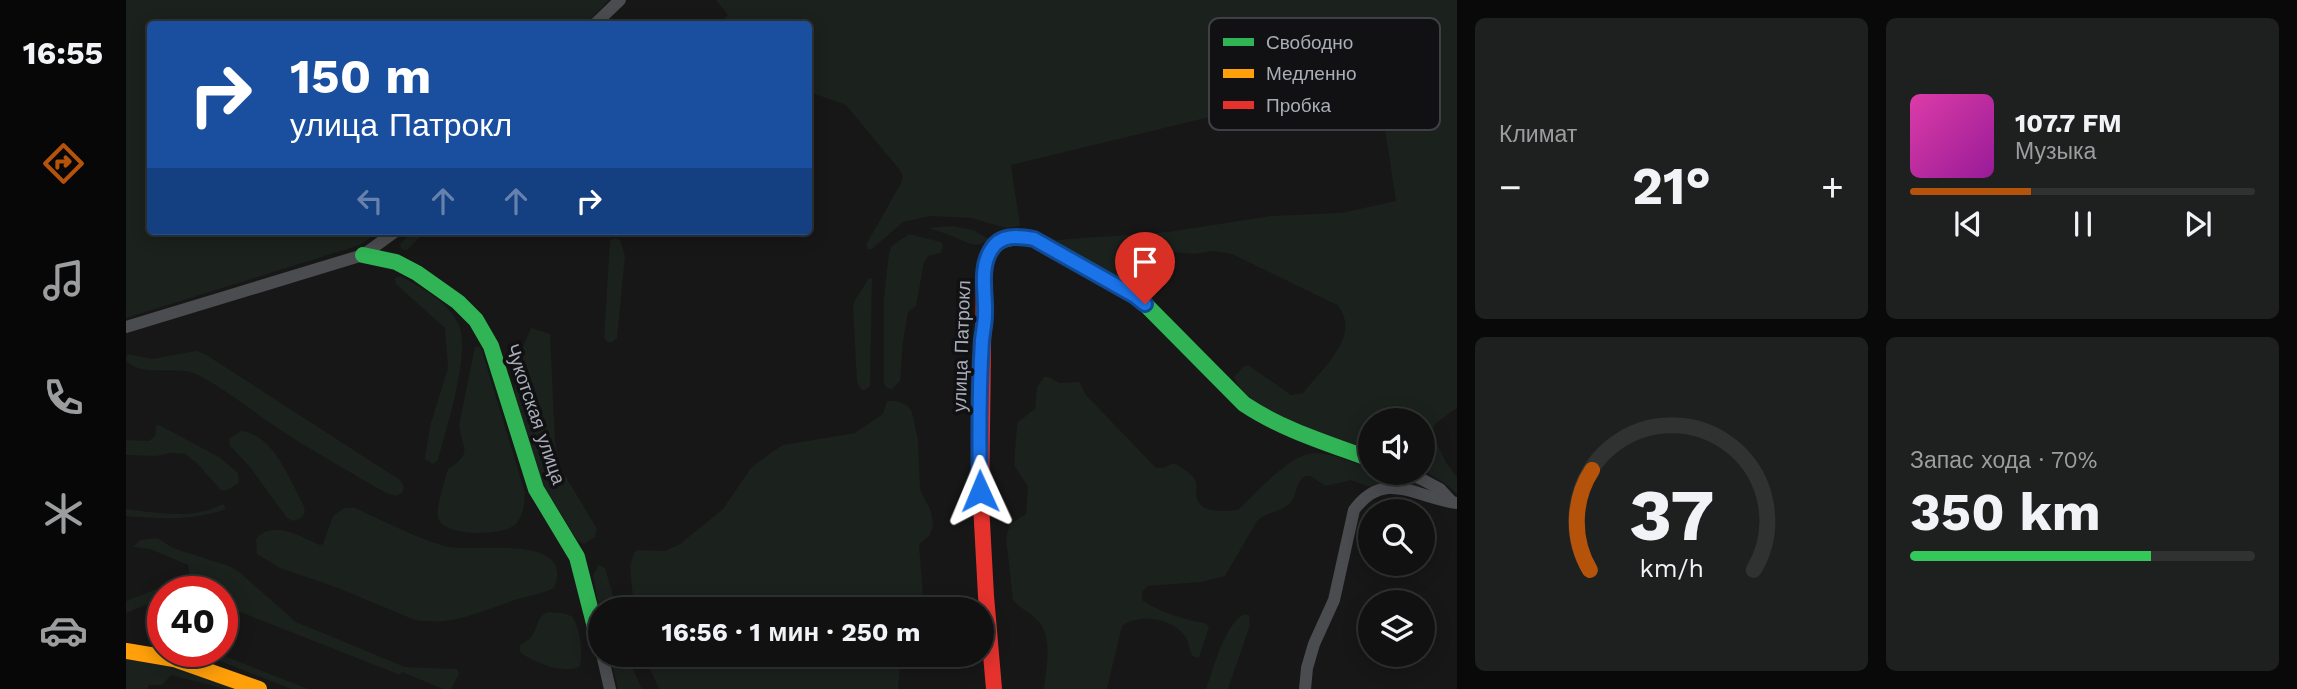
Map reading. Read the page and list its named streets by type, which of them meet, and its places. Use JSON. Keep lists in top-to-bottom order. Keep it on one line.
{"streets":{"street":["улица Патрокл","Чукотская улица"]},"legend":["Свободно","Медленно","Пробка"],"page":{"tabs":"16:55","tile":["Климат",["Запас хода · 70%","350 km"]],"turn":["150 m","улица Патрокл"],"song":["107.7 FM","Музыка"],"heat":["−","21°","+"],"limit":"40","trip":"16:56 · 1 мин · 250 m","gauge":["37","km/h"]}}
